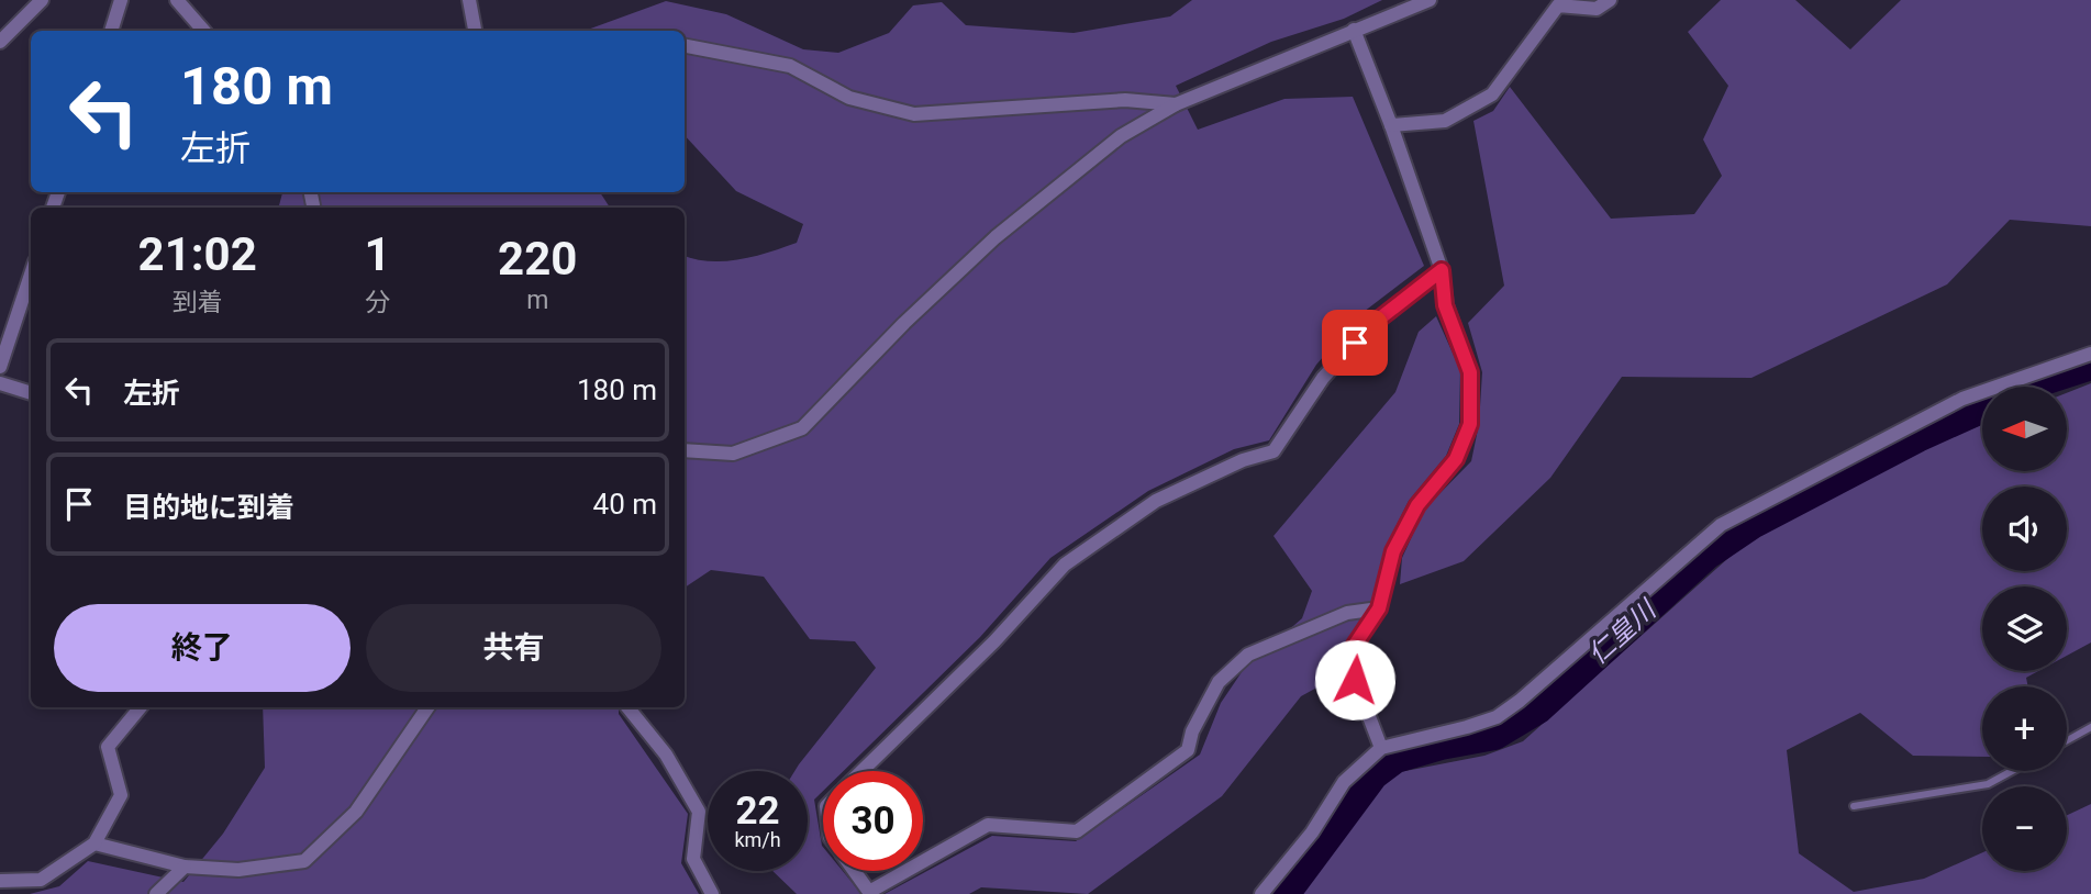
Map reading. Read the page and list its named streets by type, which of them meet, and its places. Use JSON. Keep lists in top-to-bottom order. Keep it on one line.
{"water":["仁皇川"],"north":"left","page":{"turn":["180 m","左折"],"eta":["21:02","到着","1","分","220","m"],"list":[{"name":"左折","value":"180 m"},{"name":"目的地に到着","value":"40 m"}],"map_buttons":["+","−"],"buttons":["終了","共有"],"speed":"22 km/h","limit":"30"}}
